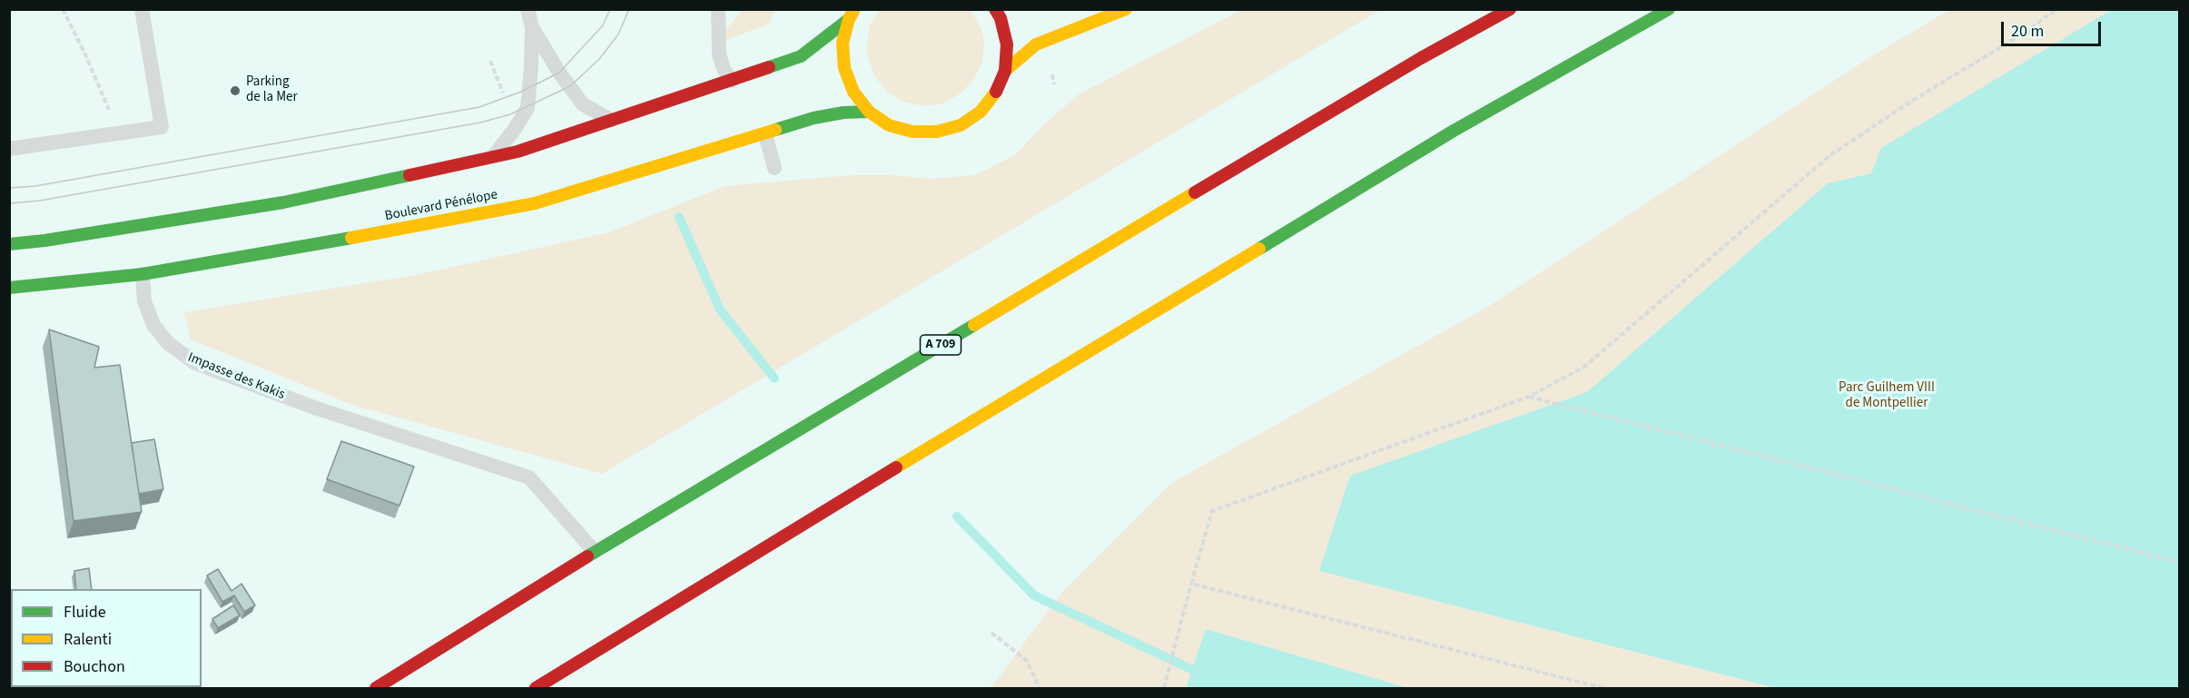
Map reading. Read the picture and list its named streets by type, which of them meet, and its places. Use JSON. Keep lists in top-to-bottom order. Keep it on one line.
{"streets":{"main road":["Boulevard Pénélope","A 709"],"lane":["Impasse des Kakis"]},"crossings":[["Boulevard Pénélope","Impasse des Kakis"],["A 709","Impasse des Kakis"]],"parks":["Parc Guilhem VIII de Montpellier"],"places":["Parking de la Mer"],"legend":["Fluide","Ralenti","Bouchon"],"scale_bar":"20 m"}
